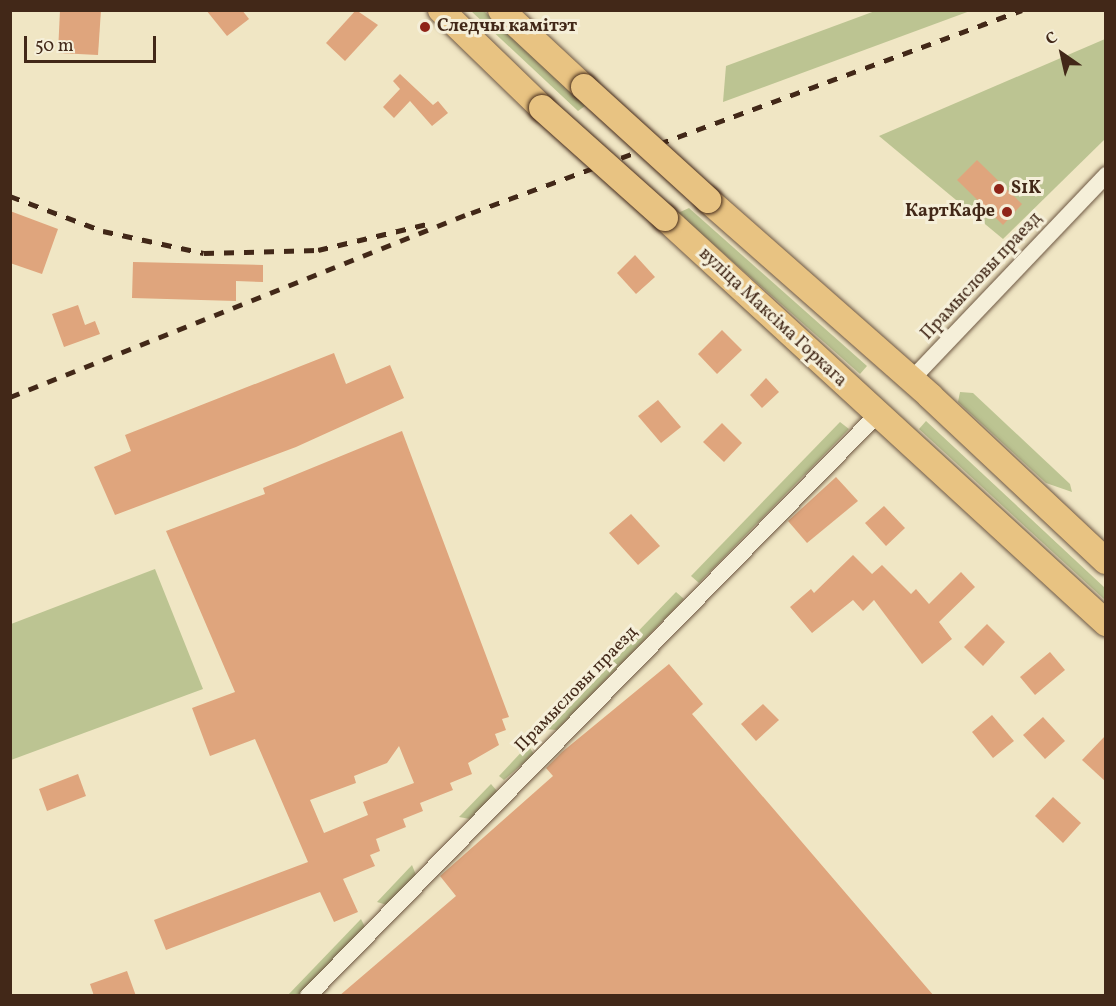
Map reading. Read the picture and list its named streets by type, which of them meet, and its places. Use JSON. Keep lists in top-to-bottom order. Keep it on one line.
{"streets":{"main road":["вуліца Максіма Горкага"],"street":["Прамысловы праезд"]},"crossings":[["Прамысловы праезд","вуліца Максіма Горкага"]],"places":["Следчы камітэт","S1K","КартКафе"],"scale_bar":"50 m","north":"top left"}
